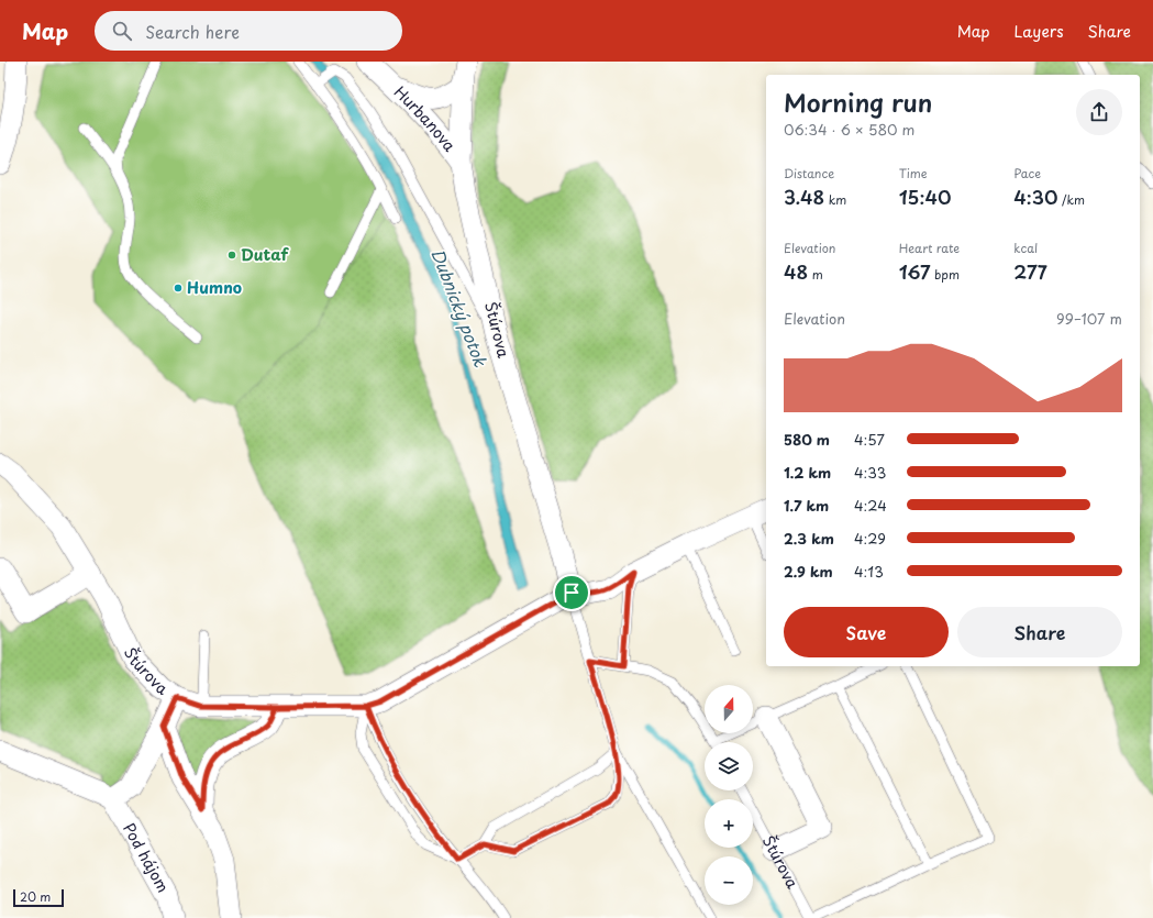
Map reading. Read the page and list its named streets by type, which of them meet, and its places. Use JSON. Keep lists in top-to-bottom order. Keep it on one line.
{"streets":{"street":["Hurbanova","Štúrova","Pod hájom"]},"crossings":[["Hurbanova","Štúrova"]],"water":["Dubnický potok"],"places":["Dutaf","Humno"],"scale_bar":"20 m","north":"top","page":{"header":"Map","search":"Search here","nav":["Map","Layers","Share"],"heading":["Morning run","06:34 · 6 × 580 m"],"stats":[["Distance","3.48 km"],["Time","15:40"],["Pace","4:30 /km"],["Elevation","48 m"],["Heart rate","167 bpm"],["kcal","277"]],"chart":["Elevation","99–107 m"],"list":[{"name":"580 m","note":"4:57"},{"name":"1.2 km","note":"4:33"},{"name":"1.7 km","note":"4:24"},{"name":"2.3 km","note":"4:29"},{"name":"2.9 km","note":"4:13"}],"buttons":["Save","Share"],"map_buttons":["+","−"],"scale":"20 m"}}
